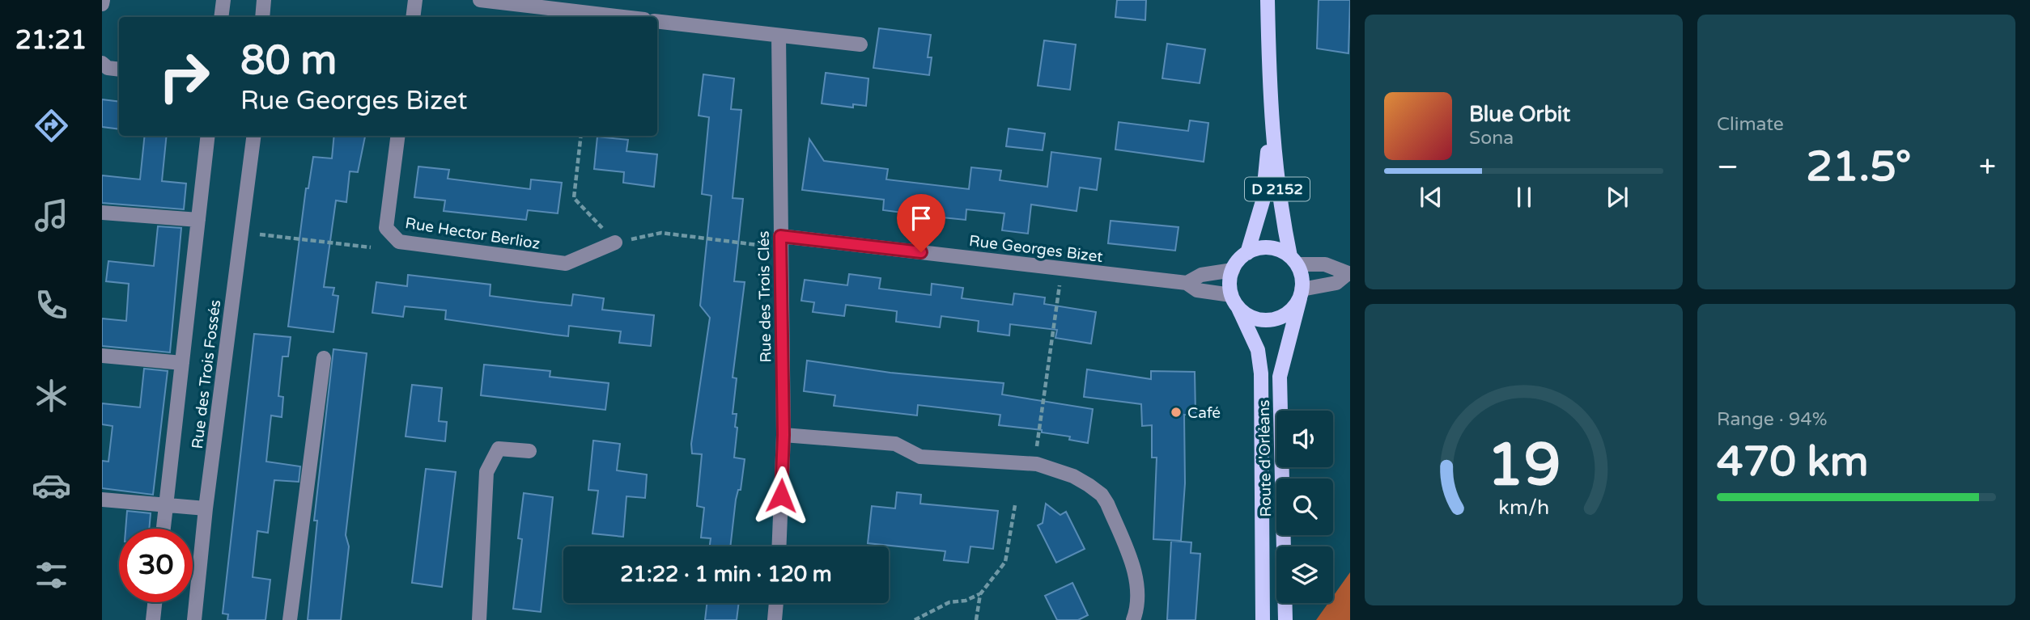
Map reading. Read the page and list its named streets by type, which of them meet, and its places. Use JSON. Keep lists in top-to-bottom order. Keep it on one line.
{"streets":{"main road":["D 2152","Route d'Orléans"],"street":["Rue Hector Berlioz","Rue Georges Bizet","Rue des Trois Clés","Rue des Trois Fossés"]},"crossings":[["D 2152","Rue Georges Bizet"],["D 2152","Route d'Orléans"],["Rue Georges Bizet","Rue des Trois Clés"],["Rue Georges Bizet","Route d'Orléans"]],"places":["Café"],"page":{"tabs":"21:21","tile":["Climate",["Range · 94%","470 km"]],"turn":["80 m","Rue Georges Bizet"],"song":["Blue Orbit","Sona"],"heat":["−","21.5°","+"],"limit":"30","trip":"21:22 · 1 min · 120 m","gauge":["19","km/h"]}}
